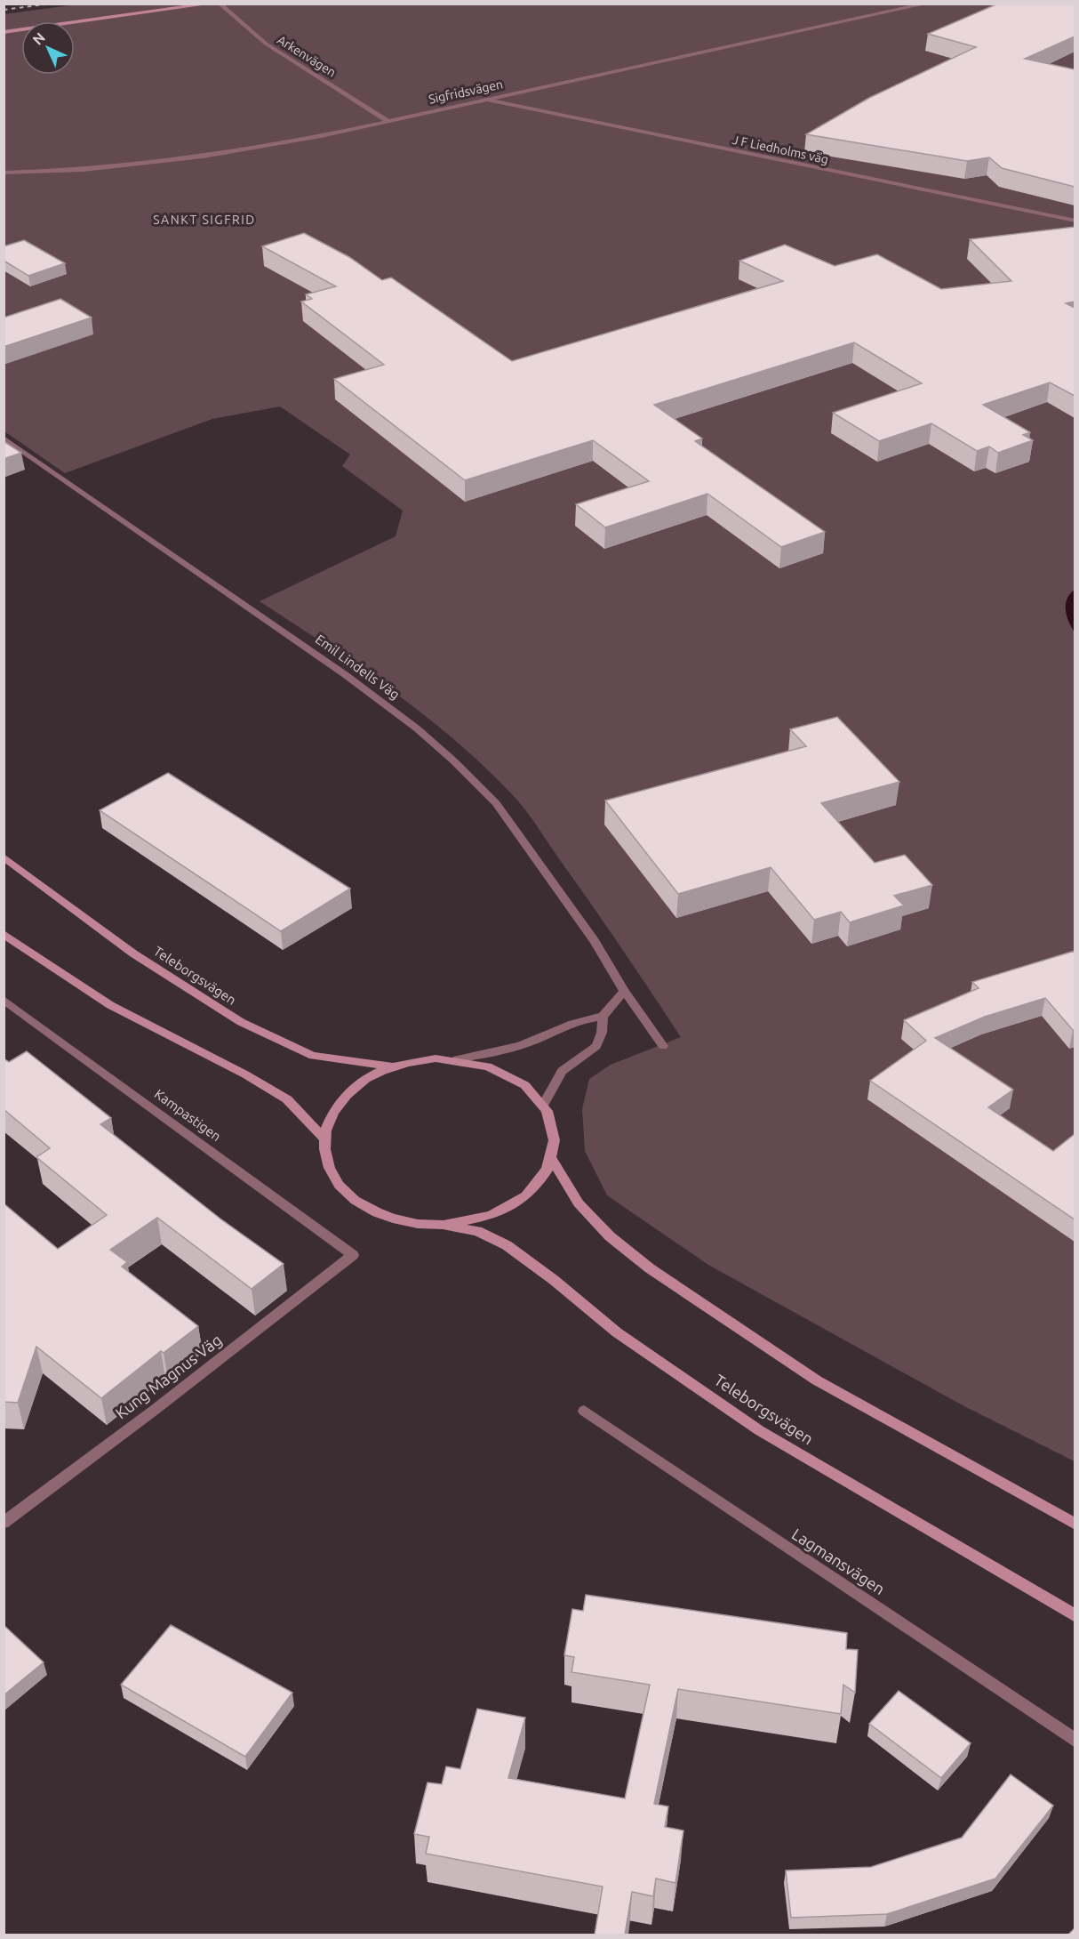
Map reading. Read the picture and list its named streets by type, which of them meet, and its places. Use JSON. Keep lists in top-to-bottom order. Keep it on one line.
{"streets":{"main road":["Teleborgsvägen"],"street":["Arkenvägen","Sigfridsvägen","J F Liedholms väg","Emil Lindells Väg","Kampastigen","Kung Magnus Väg","Lagmansvägen"]},"crossings":[["Arkenvägen","Sigfridsvägen"],["Sigfridsvägen","J F Liedholms väg"],["Kampastigen","Kung Magnus Väg"]],"districts":["SANKT SIGFRID"],"north":"top left"}
